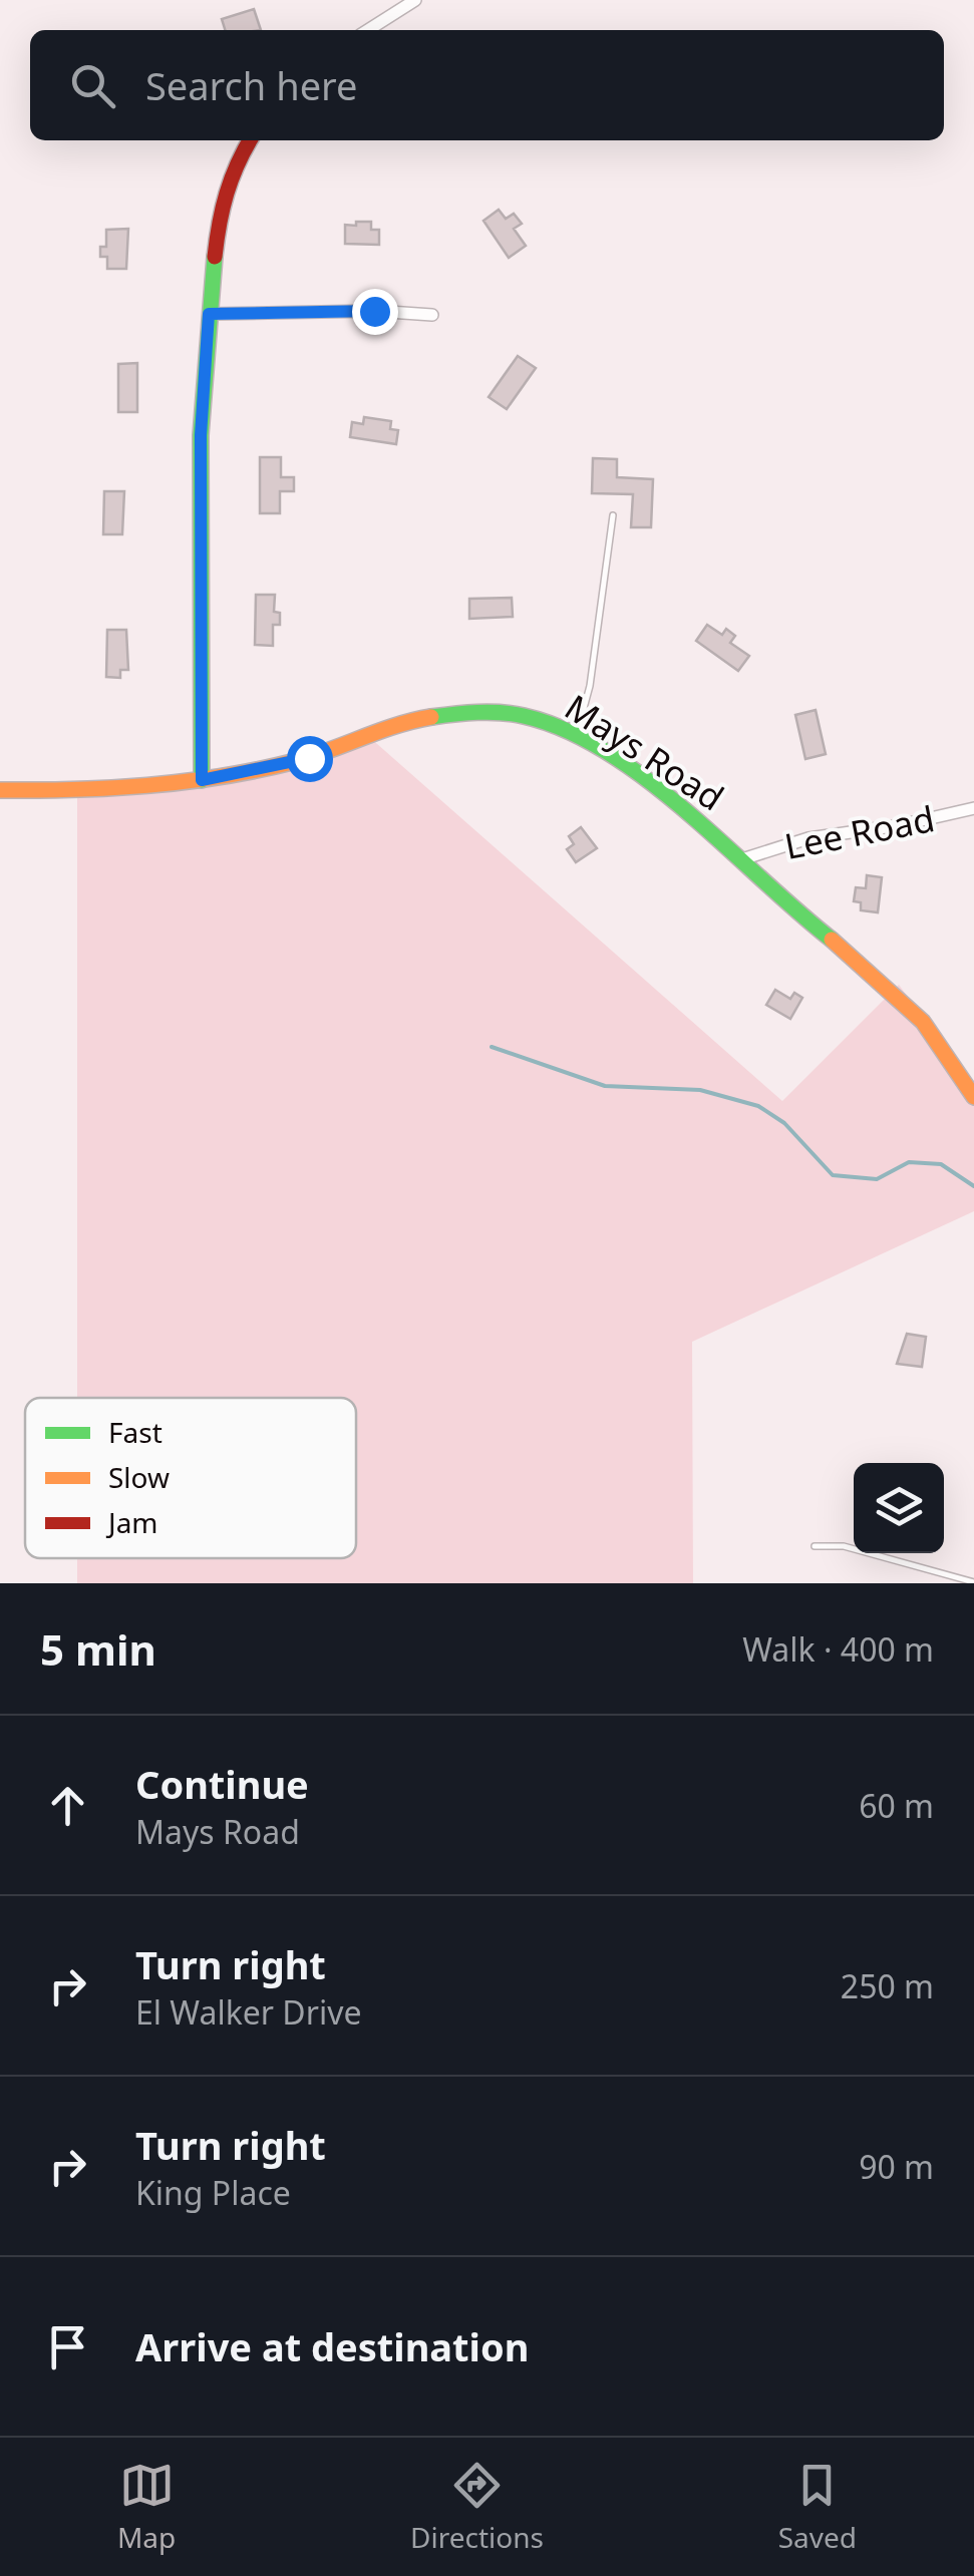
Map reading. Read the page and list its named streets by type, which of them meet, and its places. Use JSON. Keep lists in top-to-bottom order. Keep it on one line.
{"streets":{"street":["Mays Road","Lee Road"]},"crossings":[["Mays Road","Lee Road"]],"legend":["Fast","Slow","Jam"],"page":{"search":"Search here","heading":["5 min","Walk · 400 m"],"list":[["Continue","Mays Road","60 m"],["Turn right","El Walker Drive","250 m"],["Turn right","King Place","90 m"],"Arrive at destination"],"nav":["Map","Directions","Saved"]}}
